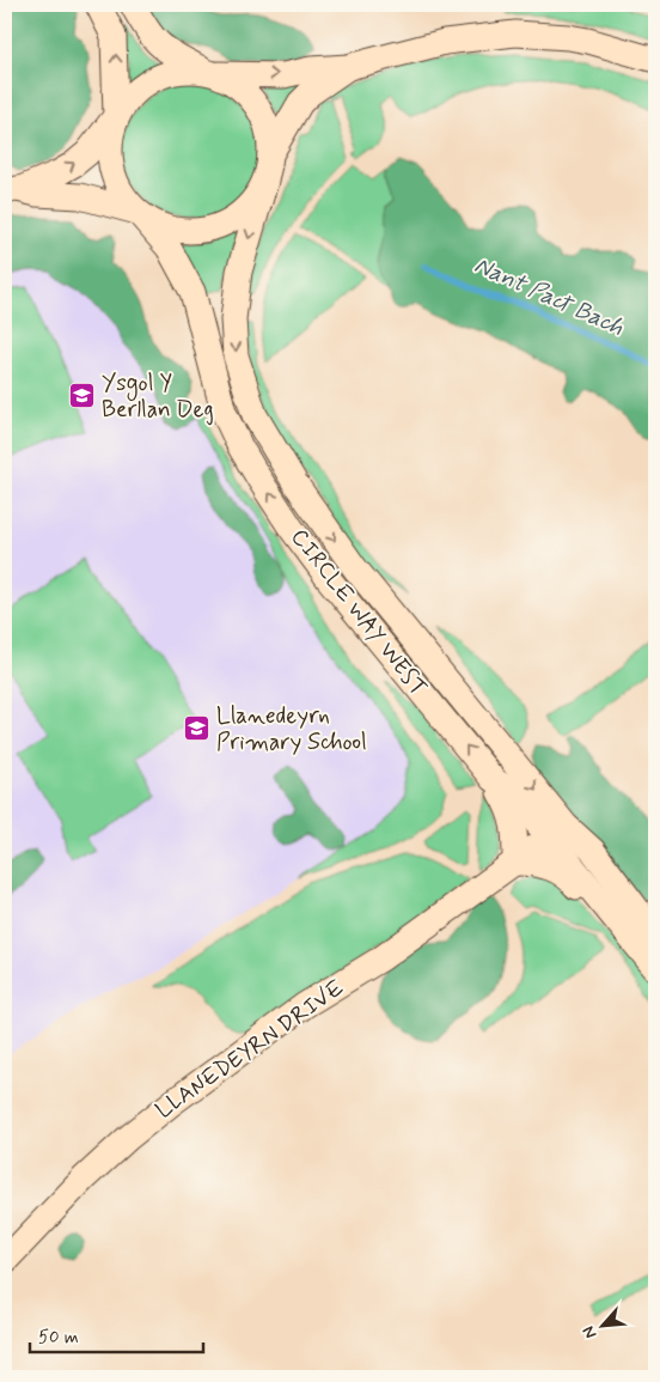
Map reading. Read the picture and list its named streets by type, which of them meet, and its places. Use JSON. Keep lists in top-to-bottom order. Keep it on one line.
{"streets":{"street":["CIRCLE WAY WEST","LLANEDEYRN DRIVE"]},"crossings":[["CIRCLE WAY WEST","LLANEDEYRN DRIVE"]],"water":["Nant Pact Bach"],"places":{"school or university":["Ysgol Y Berllan Deg","Llanedeyrn Primary School"]},"scale_bar":"50 m","north":"bottom left"}
